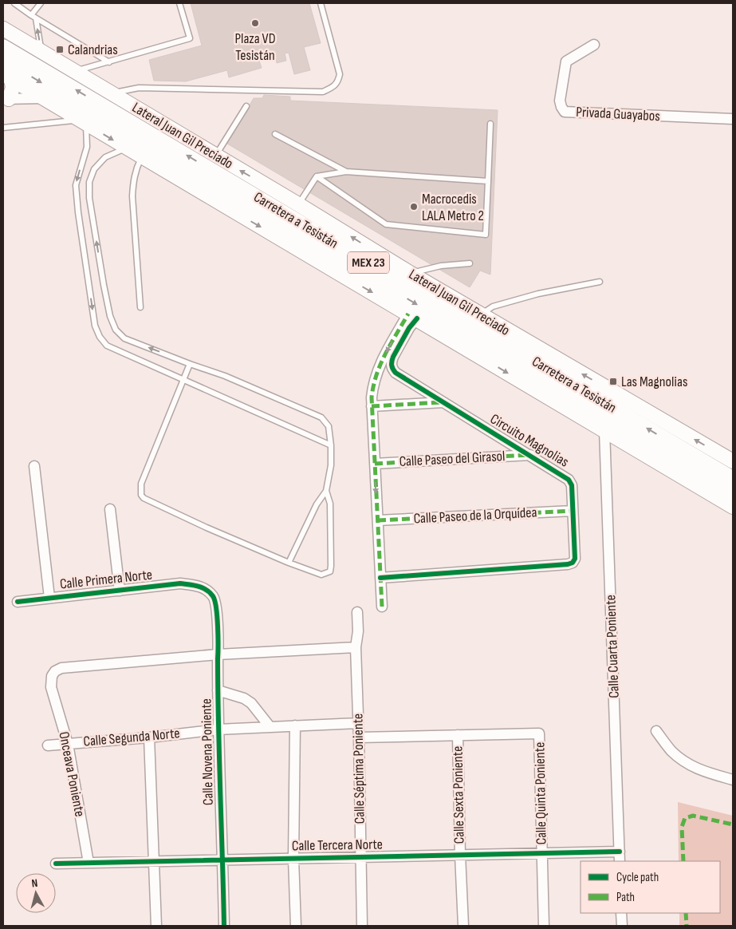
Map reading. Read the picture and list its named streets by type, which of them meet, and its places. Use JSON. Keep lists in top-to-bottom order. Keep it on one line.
{"streets":{"main road":["Lateral Juan Gil Preciado","Carretera a Tesistán","MEX 23"],"street":["Privada Guayabos","Circuito Magnolias","Calle Paseo del Girasol","Calle Paseo de la Orquídea","Calle Primera Norte","Calle Cuarta Poniente","Calle Segunda Norte","Calle Novena Poniente","Calle Séptima Poniente","Onceava Poniente","Calle Quinta Poniente","Calle Sexta Poniente","Calle Tercera Norte"]},"crossings":[["Circuito Magnolias","Calle Paseo del Girasol"],["Circuito Magnolias","Calle Paseo de la Orquídea"],["Calle Primera Norte","Calle Novena Poniente"],["Calle Cuarta Poniente","Calle Tercera Norte"],["Calle Segunda Norte","Calle Novena Poniente"],["Calle Segunda Norte","Calle Séptima Poniente"],["Calle Segunda Norte","Onceava Poniente"],["Calle Novena Poniente","Onceava Poniente"],["Calle Novena Poniente","Calle Tercera Norte"],["Calle Séptima Poniente","Calle Tercera Norte"],["Onceava Poniente","Calle Tercera Norte"],["Calle Quinta Poniente","Calle Sexta Poniente"],["Calle Quinta Poniente","Calle Tercera Norte"],["Calle Sexta Poniente","Calle Tercera Norte"]],"places":{"other":["Plaza VD Tesistán","Macrocedis LALA Metro 2"],"transit":["Calandrias","Las Magnolias"]},"legend":["Cycle path","Path"],"north":"top"}
